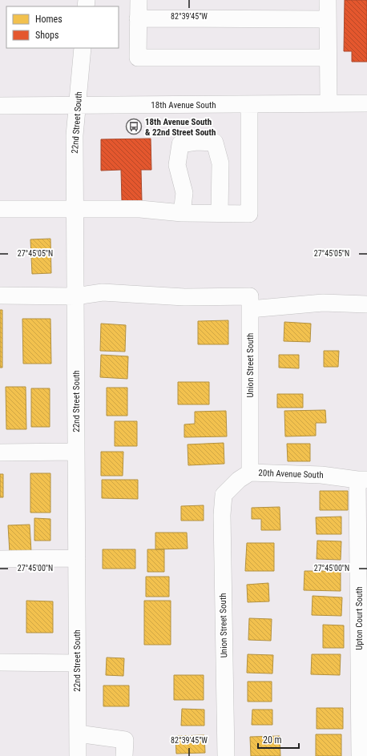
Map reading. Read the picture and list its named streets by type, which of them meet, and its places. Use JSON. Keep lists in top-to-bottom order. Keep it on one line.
{"streets":{"street":["18th Avenue South","22nd Street South","Union Street South","20th Avenue South","Upton Court South"]},"crossings":[["18th Avenue South","22nd Street South"],["Union Street South","20th Avenue South"],["20th Avenue South","Upton Court South"]],"places":{"bus stop":["18th Avenue South & 22nd Street South"]},"legend":["Homes","Shops"],"scale_bar":"20 m","coordinates":["82°39'45\"W","27°45'05\"N","27°45'00\"N"]}
